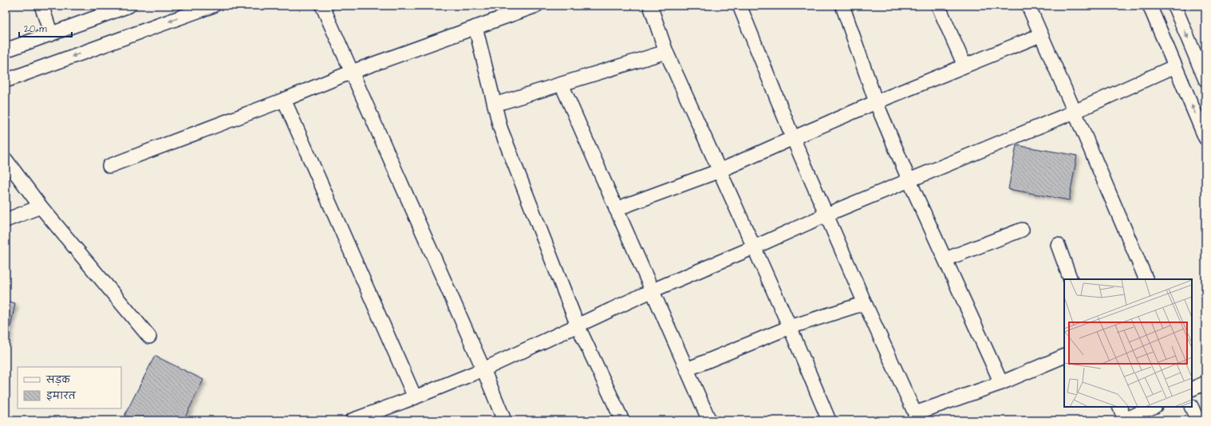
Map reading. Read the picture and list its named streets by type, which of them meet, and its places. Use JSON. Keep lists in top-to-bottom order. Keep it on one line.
{"legend":["सड़क","इमारत"],"scale_bar":"20 m"}
